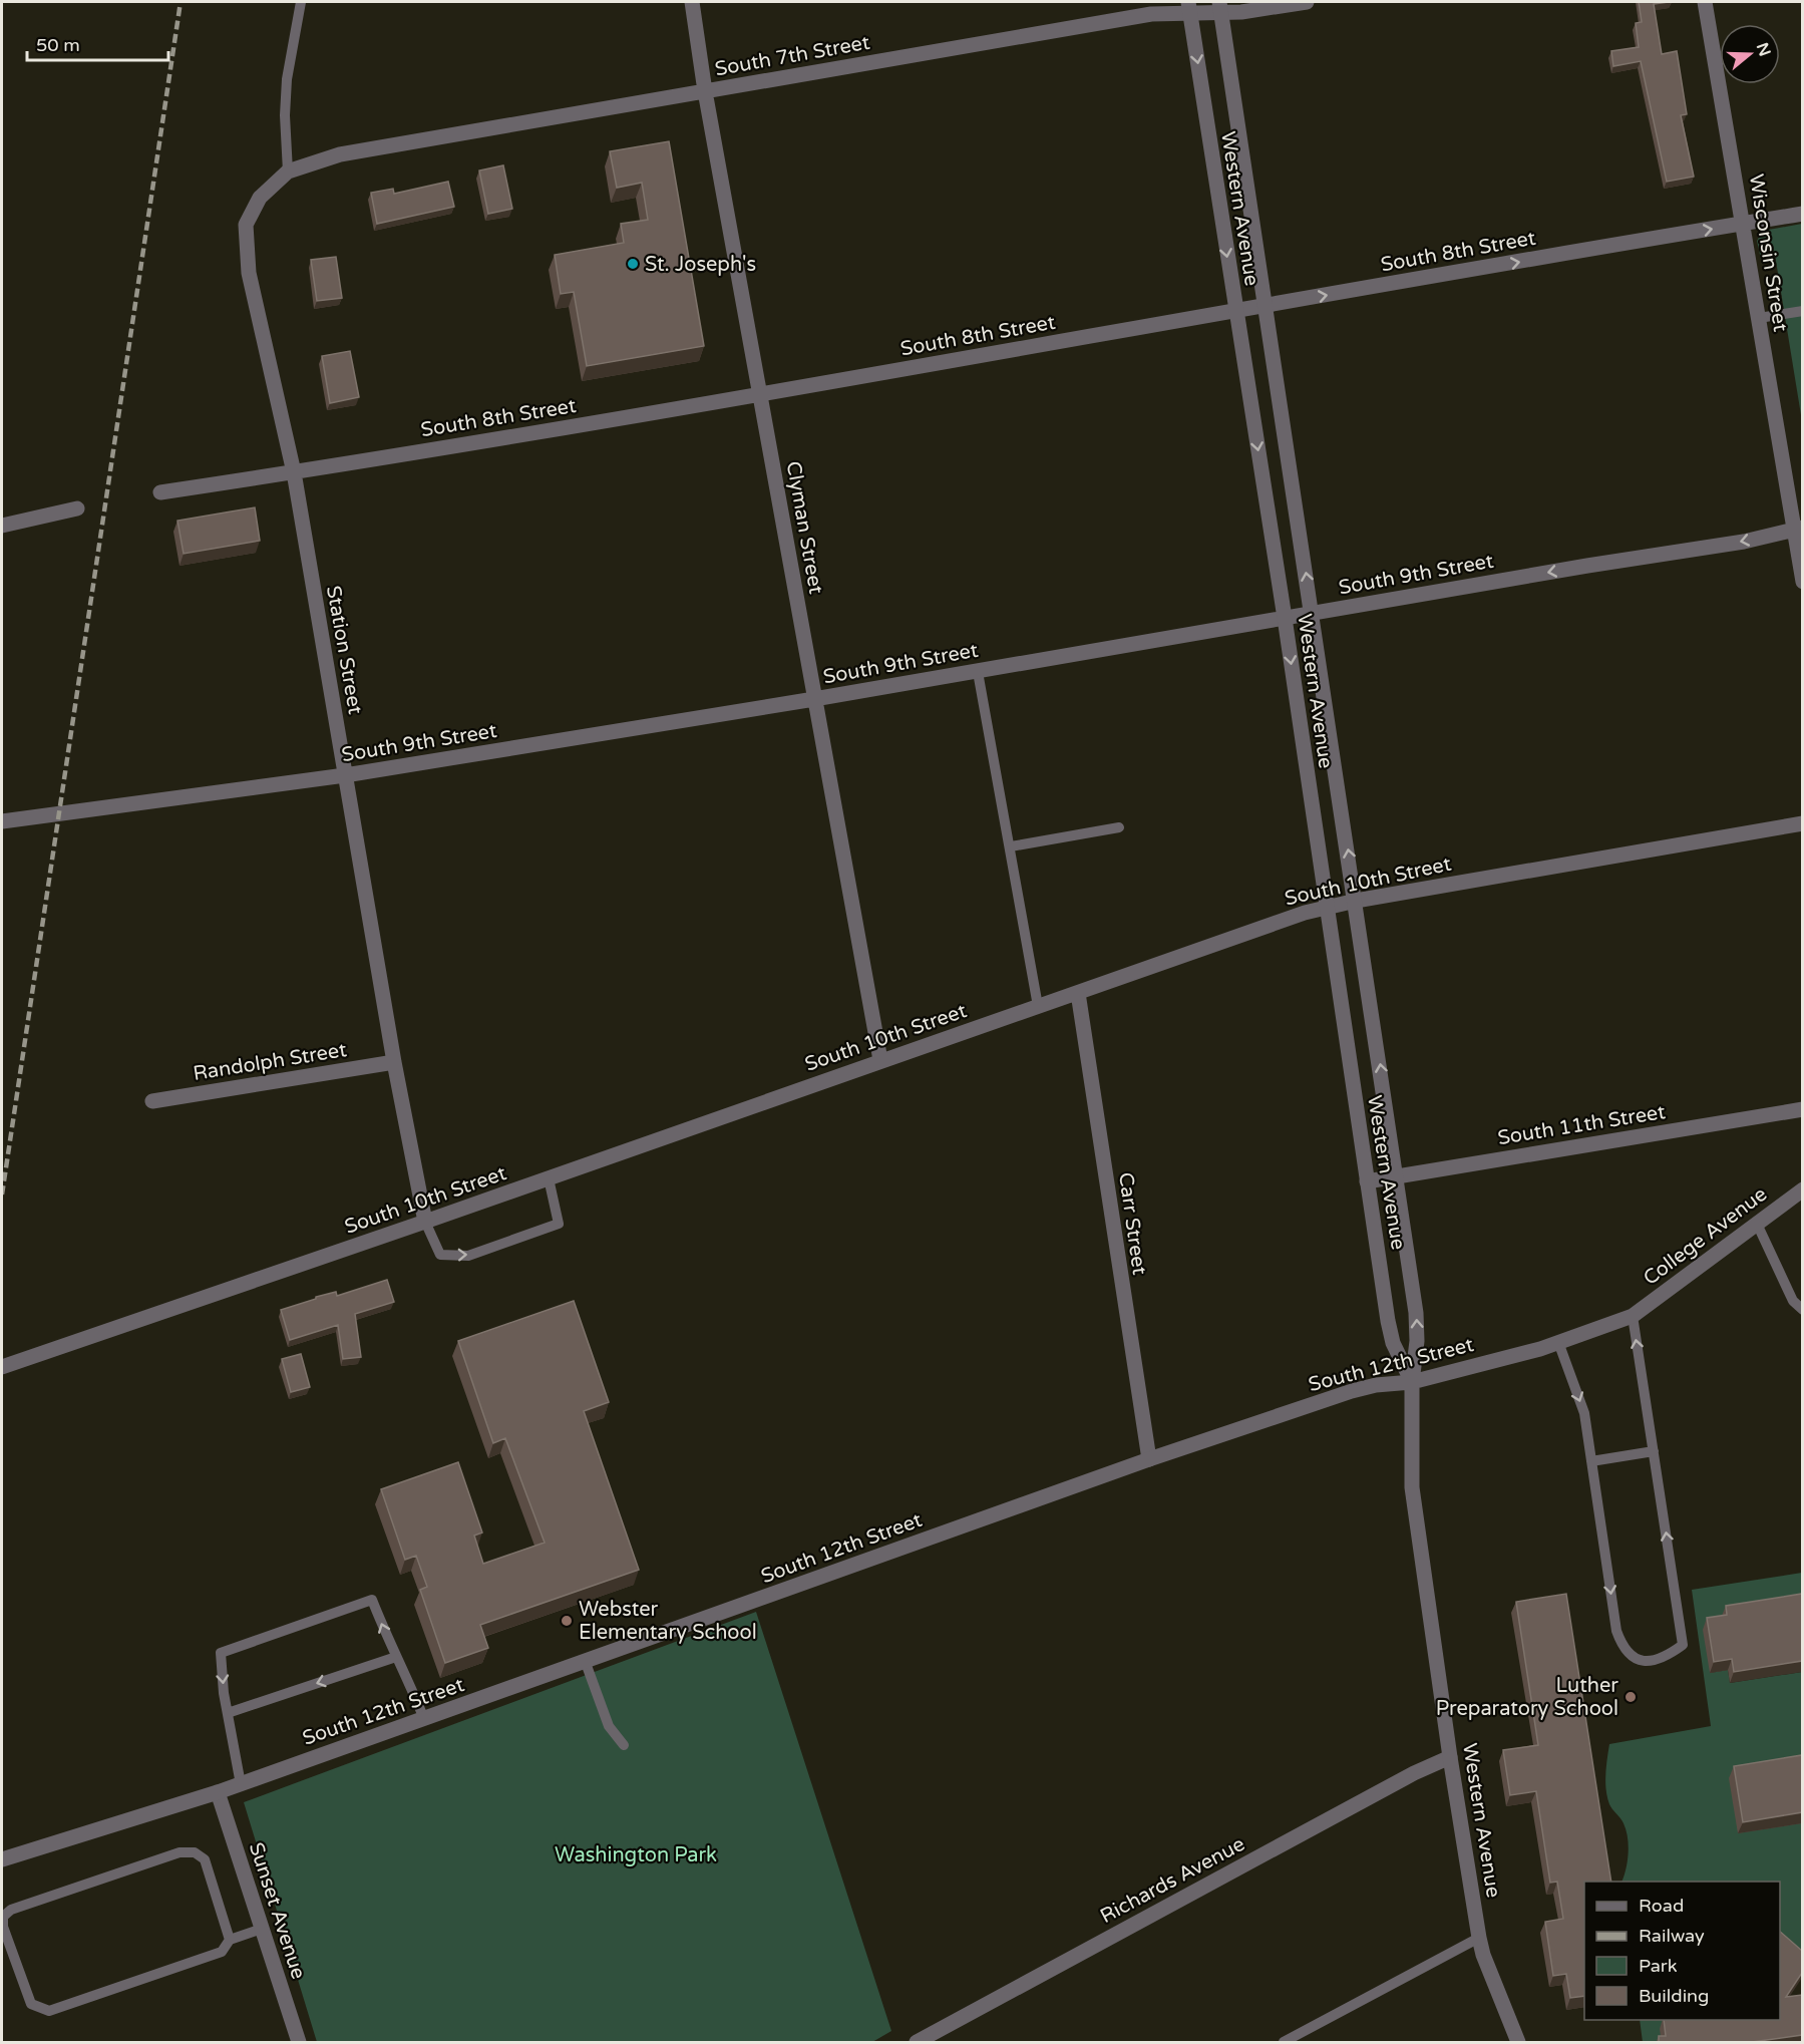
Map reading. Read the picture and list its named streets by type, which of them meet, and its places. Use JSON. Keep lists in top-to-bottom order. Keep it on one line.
{"streets":{"street":["South 7th Street","Western Avenue","South 8th Street","Wisconsin Street","Clyman Street","South 9th Street","Station Street","South 10th Street","Randolph Street","South 11th Street","Carr Street","College Avenue","South 12th Street","Richards Avenue","Sunset Avenue"]},"crossings":[["South 7th Street","Western Avenue"],["South 7th Street","Clyman Street"],["South 7th Street","Station Street"],["Western Avenue","South 8th Street"],["Western Avenue","South 9th Street"],["Western Avenue","South 10th Street"],["Western Avenue","South 11th Street"],["Western Avenue","South 12th Street"],["Western Avenue","Richards Avenue"],["South 8th Street","Wisconsin Street"],["South 8th Street","Clyman Street"],["South 8th Street","Station Street"],["Wisconsin Street","South 9th Street"],["Clyman Street","South 9th Street"],["Clyman Street","South 10th Street"],["South 9th Street","Station Street"],["Station Street","South 10th Street"],["Station Street","Randolph Street"],["South 10th Street","Carr Street"],["Carr Street","South 12th Street"],["College Avenue","South 12th Street"],["South 12th Street","Sunset Avenue"]],"parks":["Washington Park"],"places":["St. Joseph's","Webster Elementary School","Luther Preparatory School"],"legend":["Road","Railway","Park","Building"],"scale_bar":"50 m","north":"right"}
